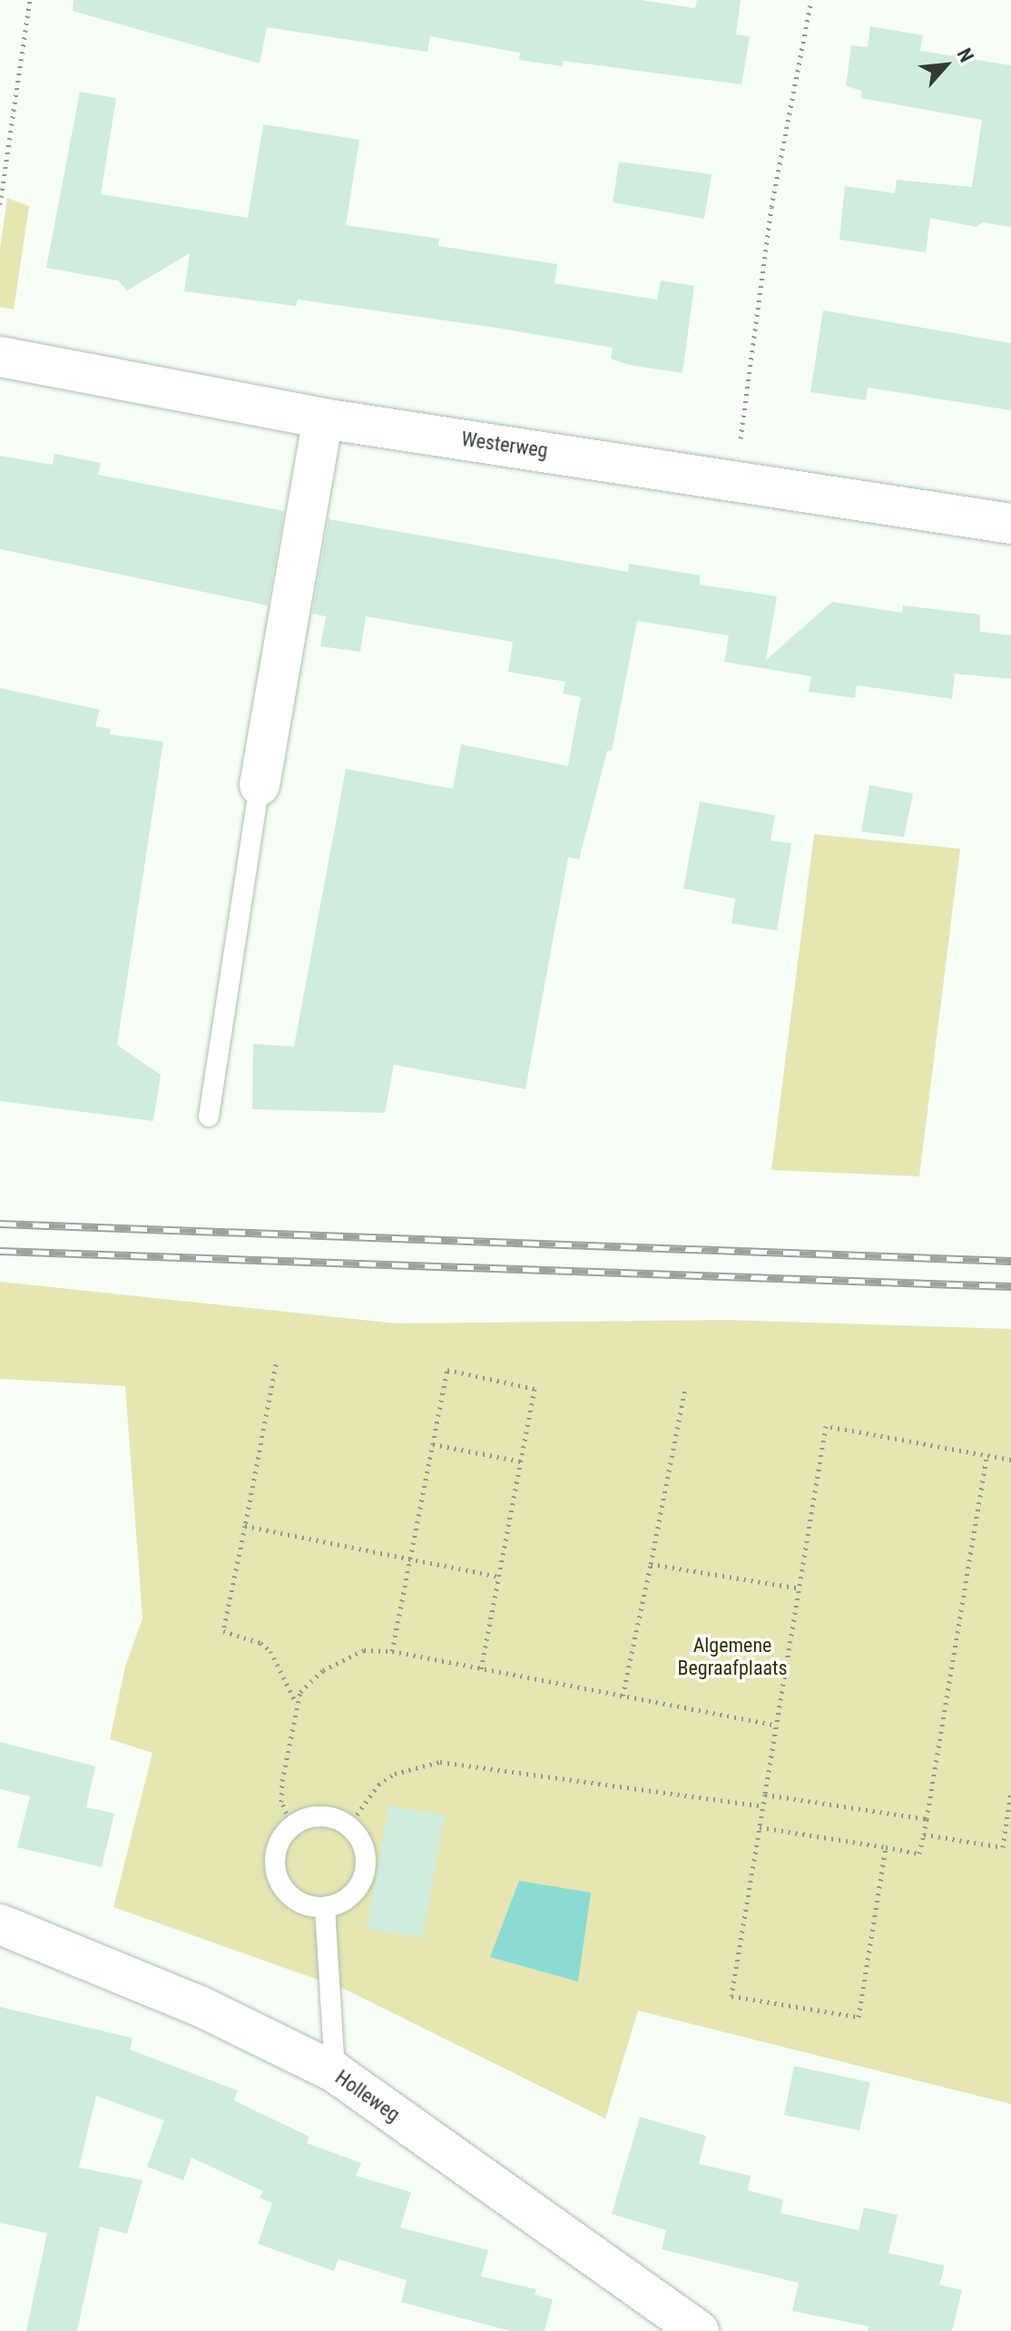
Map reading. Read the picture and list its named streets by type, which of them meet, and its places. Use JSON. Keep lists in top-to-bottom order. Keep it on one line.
{"streets":{"street":["Westerweg","Holleweg"]},"parks":["Algemene Begraafplaats"],"north":"top right"}
